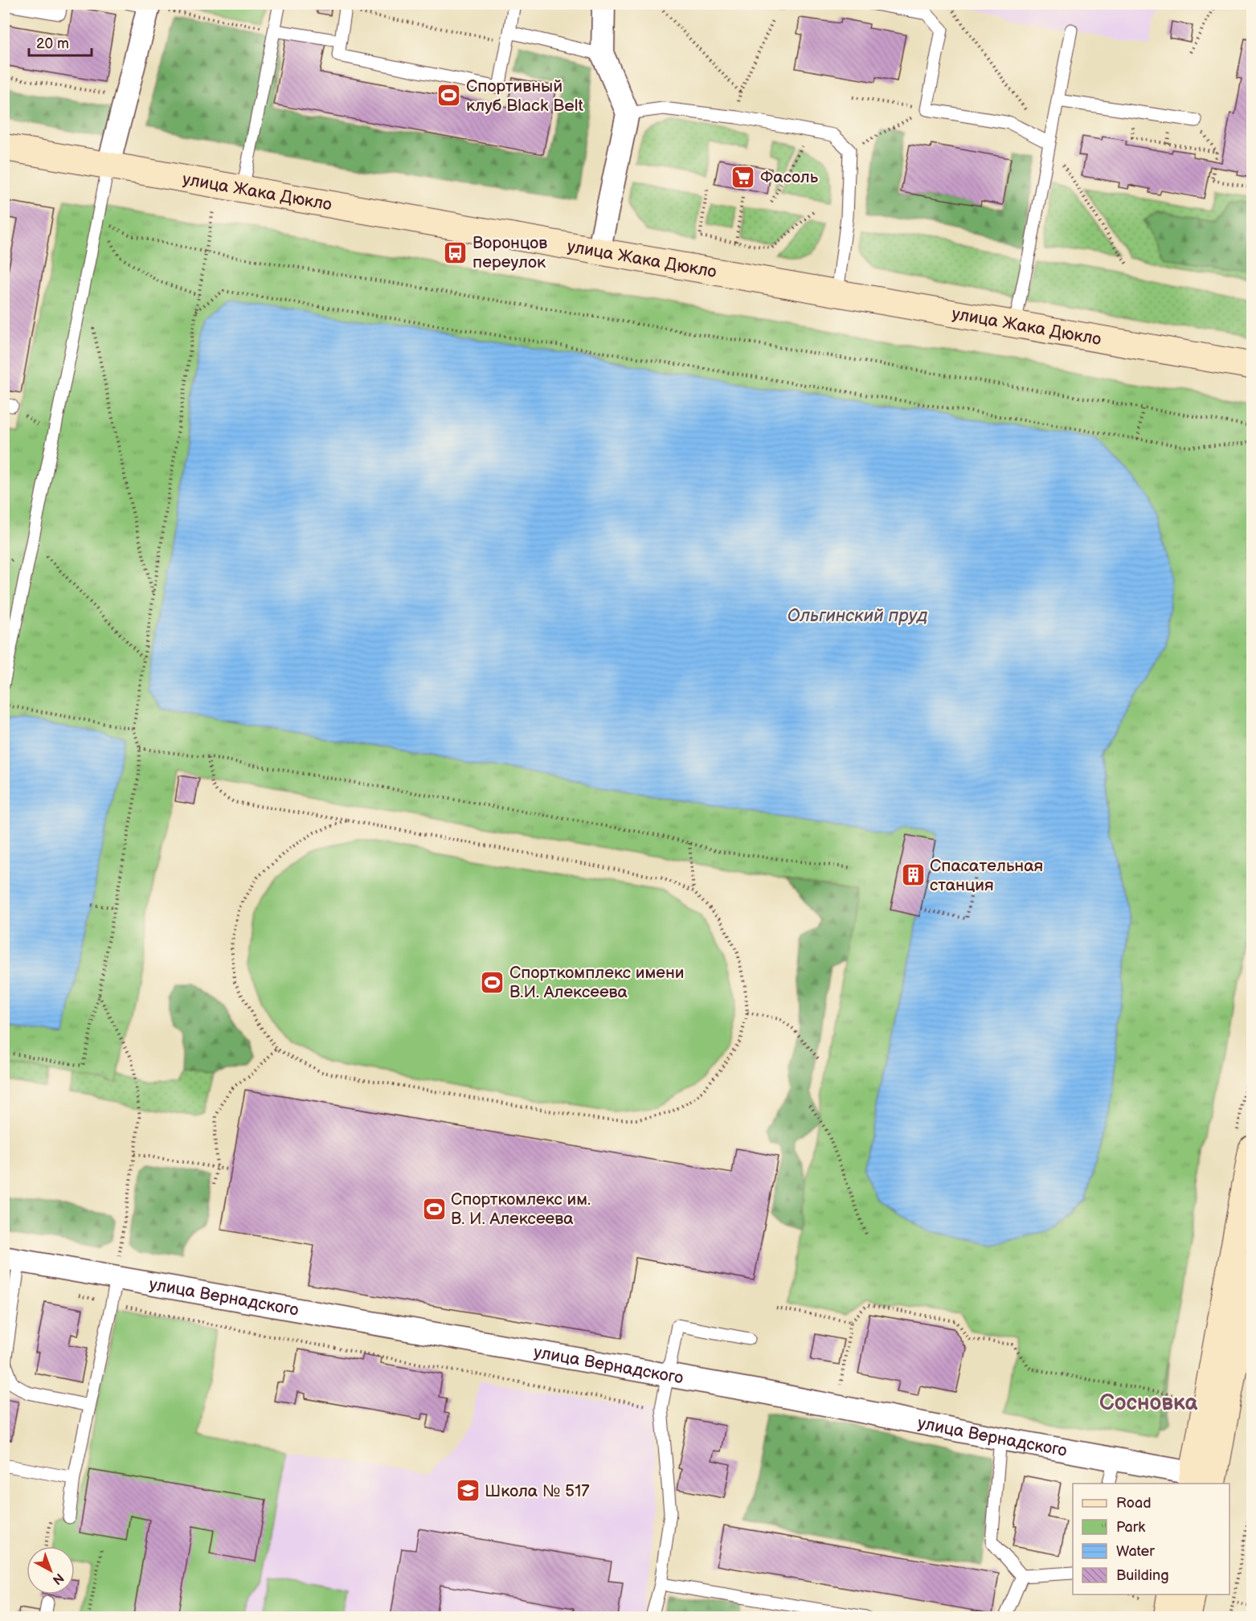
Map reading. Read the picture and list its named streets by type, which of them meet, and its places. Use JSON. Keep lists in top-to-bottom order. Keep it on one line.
{"streets":{"street":["улица Жака Дюкло","улица Вернадского"]},"districts":["Сосновка"],"water":["Ольгинский пруд"],"places":{"sports":["Спортивный клуб Black Belt","Спорткомплекс имени В.И. Алексеева","Спорткомлекс им. В. И. Алексеева"],"supermarket":["Фасоль"],"bus stop":["Воронцов переулок"],"building":["Спасательная станция"],"school or university":["Школа № 517"]},"legend":["Road","Park","Water","Building"],"scale_bar":"20 m","north":"bottom right"}
